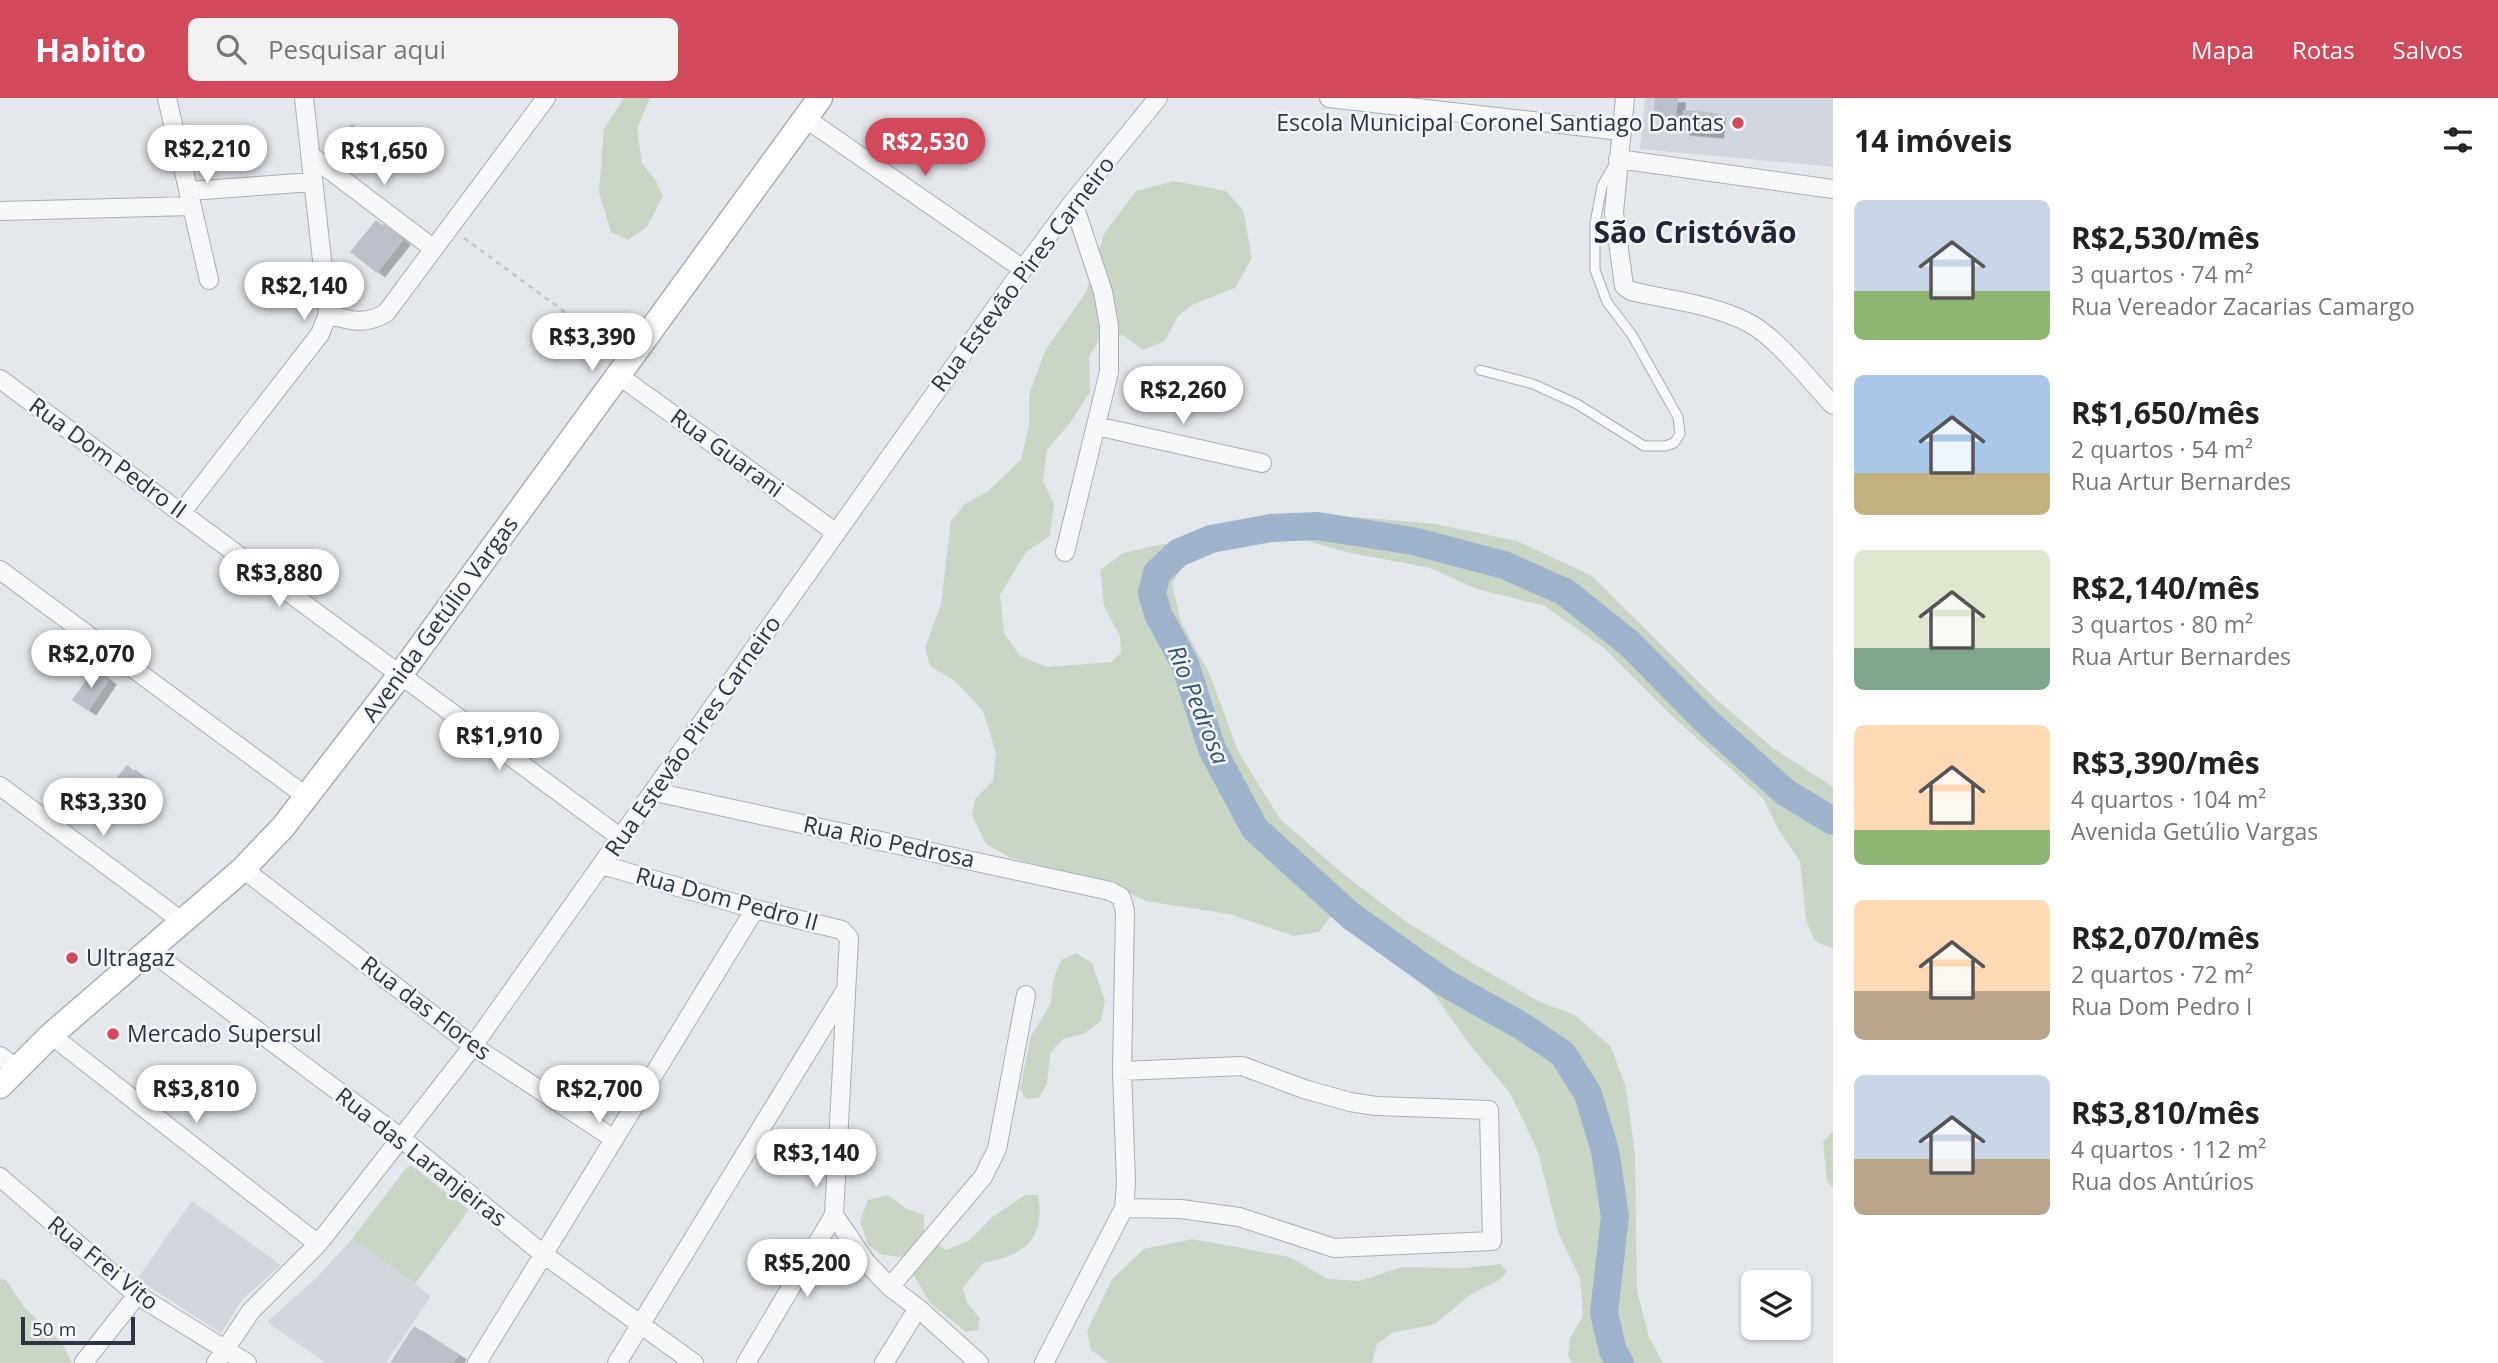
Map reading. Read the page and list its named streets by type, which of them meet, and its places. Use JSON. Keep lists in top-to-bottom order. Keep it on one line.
{"streets":{"street":["Rua Estevão Pires Carneiro","Rua Guarani","Rua Dom Pedro II","Avenida Getúlio Vargas","Rua Rio Pedrosa","Rua das Flores","Rua das Laranjeiras","Rua Frei Vito"]},"crossings":[["Rua Estevão Pires Carneiro","Rua Guarani"],["Rua Estevão Pires Carneiro","Rua Dom Pedro II"],["Rua Estevão Pires Carneiro","Rua Rio Pedrosa"],["Rua Estevão Pires Carneiro","Rua das Flores"],["Rua Estevão Pires Carneiro","Rua das Laranjeiras"],["Rua Estevão Pires Carneiro","Rua Frei Vito"],["Rua Guarani","Avenida Getúlio Vargas"],["Rua Dom Pedro II","Avenida Getúlio Vargas"],["Avenida Getúlio Vargas","Rua das Flores"],["Avenida Getúlio Vargas","Rua das Laranjeiras"]],"districts":["São Cristóvão"],"water":["Rio Pedrosa"],"places":["Escola Municipal Coronel Santiago Dantas","Ultragaz","Mercado Supersul"],"scale_bar":"50 m","page":{"header":"Habito","search":"Pesquisar aqui","nav":["Mapa","Rotas","Salvos"],"heading":"14 imóveis","price":["R$2,530","R$2,210","R$1,650","R$2,140","R$3,390","R$2,260","R$3,880","R$2,070","R$1,910","R$3,330","R$3,810","R$2,700","R$3,140","R$5,200"],"list":[{"name":"R$2,530/mês","note":"3 quartos · 74 m² · Rua Vereador Zacarias Camargo"},{"name":"R$1,650/mês","note":"2 quartos · 54 m² · Rua Artur Bernardes"},{"name":"R$2,140/mês","note":"3 quartos · 80 m² · Rua Artur Bernardes"},{"name":"R$3,390/mês","note":"4 quartos · 104 m² · Avenida Getúlio Vargas"},{"name":"R$2,070/mês","note":"2 quartos · 72 m² · Rua Dom Pedro I"},{"name":"R$3,810/mês","note":"4 quartos · 112 m² · Rua dos Antúrios"}],"scale":"50 m"}}
